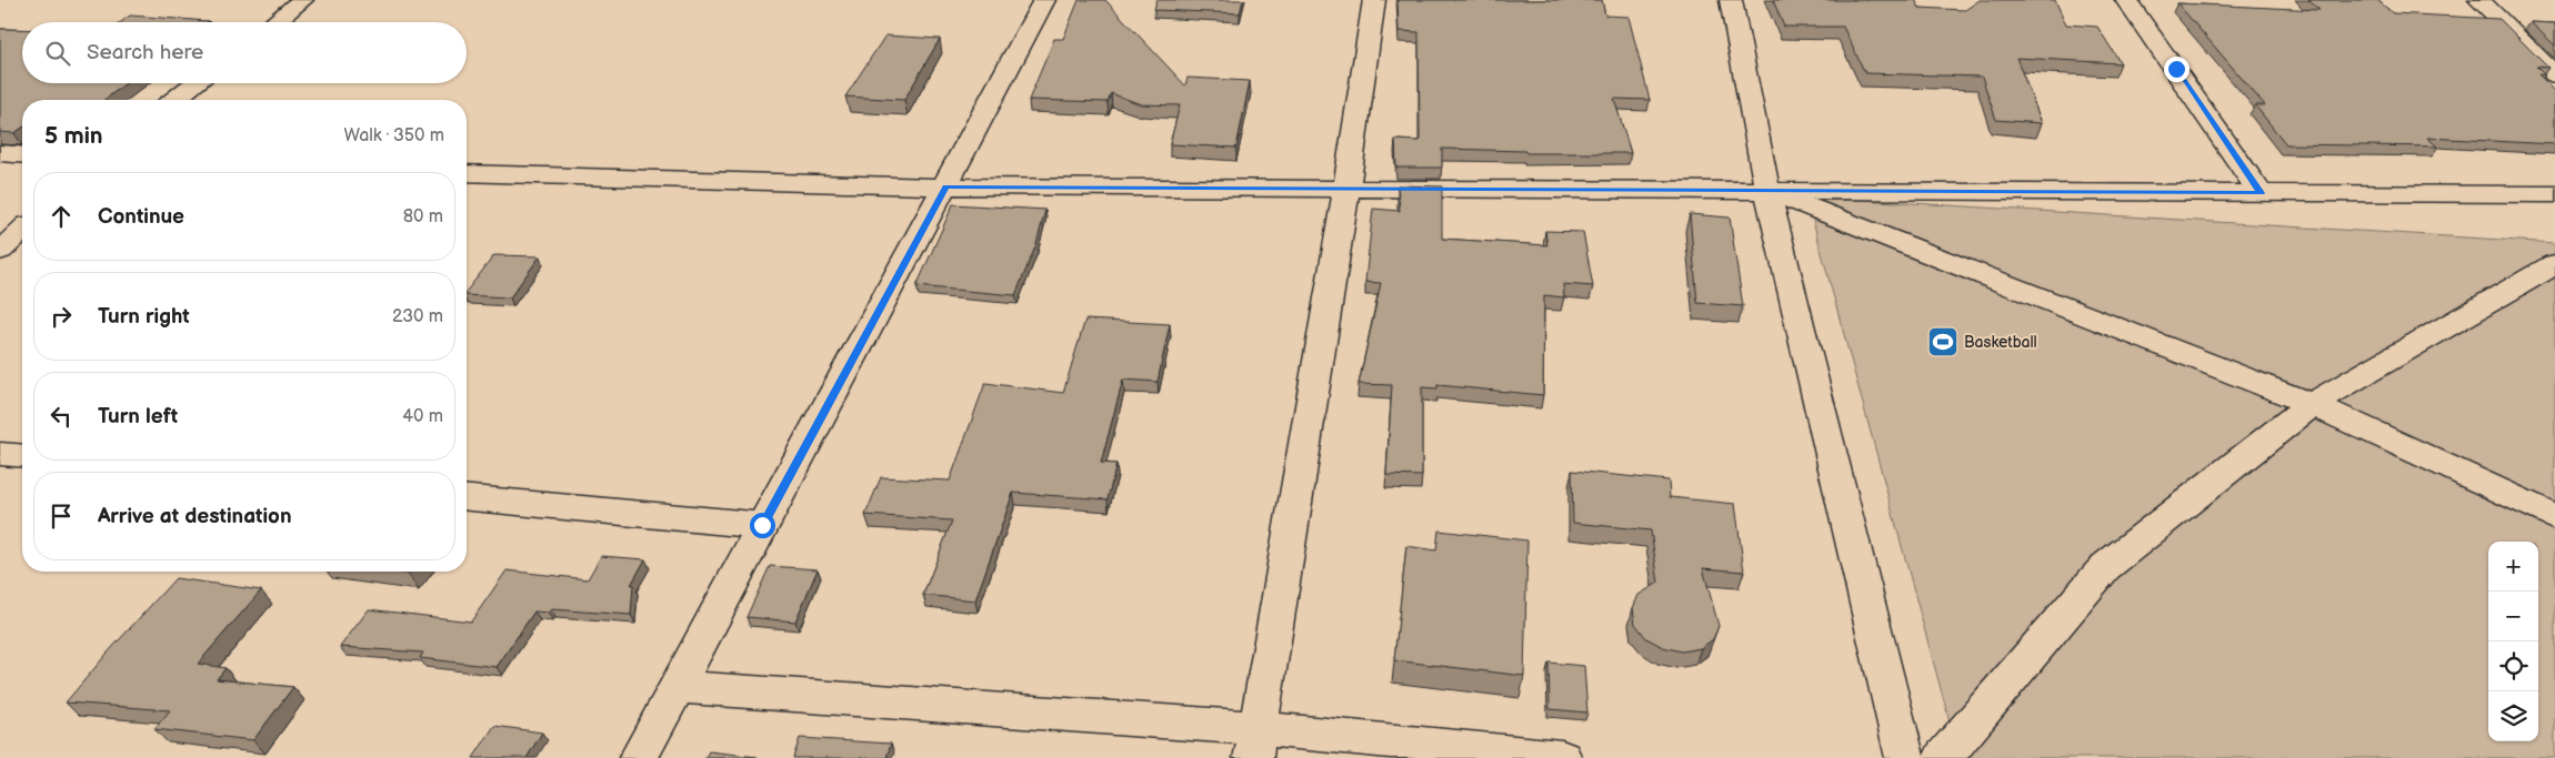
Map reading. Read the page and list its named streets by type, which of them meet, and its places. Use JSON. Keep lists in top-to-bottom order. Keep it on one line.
{"places":{"sports":["Basketball"]},"page":{"search":"Search here","heading":["5 min","Walk · 350 m"],"list":[["Continue","80 m"],["Turn right","230 m"],["Turn left","40 m"],"Arrive at destination"],"map_buttons":["+","−"]}}
